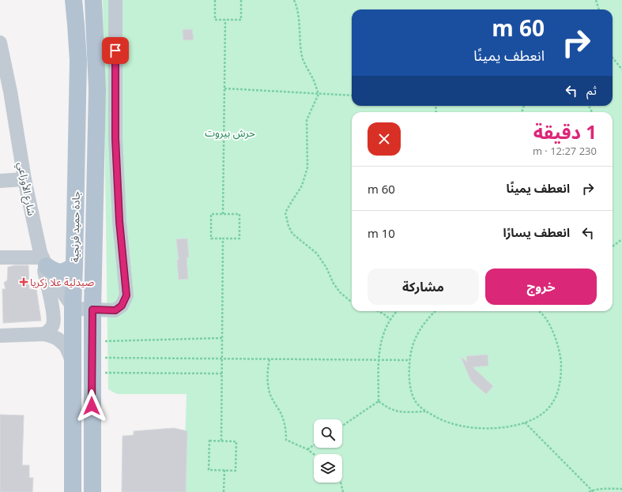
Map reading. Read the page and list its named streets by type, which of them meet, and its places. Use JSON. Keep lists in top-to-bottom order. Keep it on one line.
{"streets":{"main road":["جادة حميد فرنجية"],"street":["شارع الأوزاعي"]},"crossings":[["شارع الأوزاعي","جادة حميد فرنجية"]],"parks":["حرش بيروت"],"places":{"health":["صيدلية علا زكريا"]},"page":{"turn":["60 m","انعطف يمينًا"],"then":"ثم","heading":["1 دقيقة","230 m · 12:27"],"list":[{"name":"انعطف يمينًا","value":"60 m"},{"name":"انعطف يسارًا","value":"10 m"}],"buttons":["خروج","مشاركة"]}}
